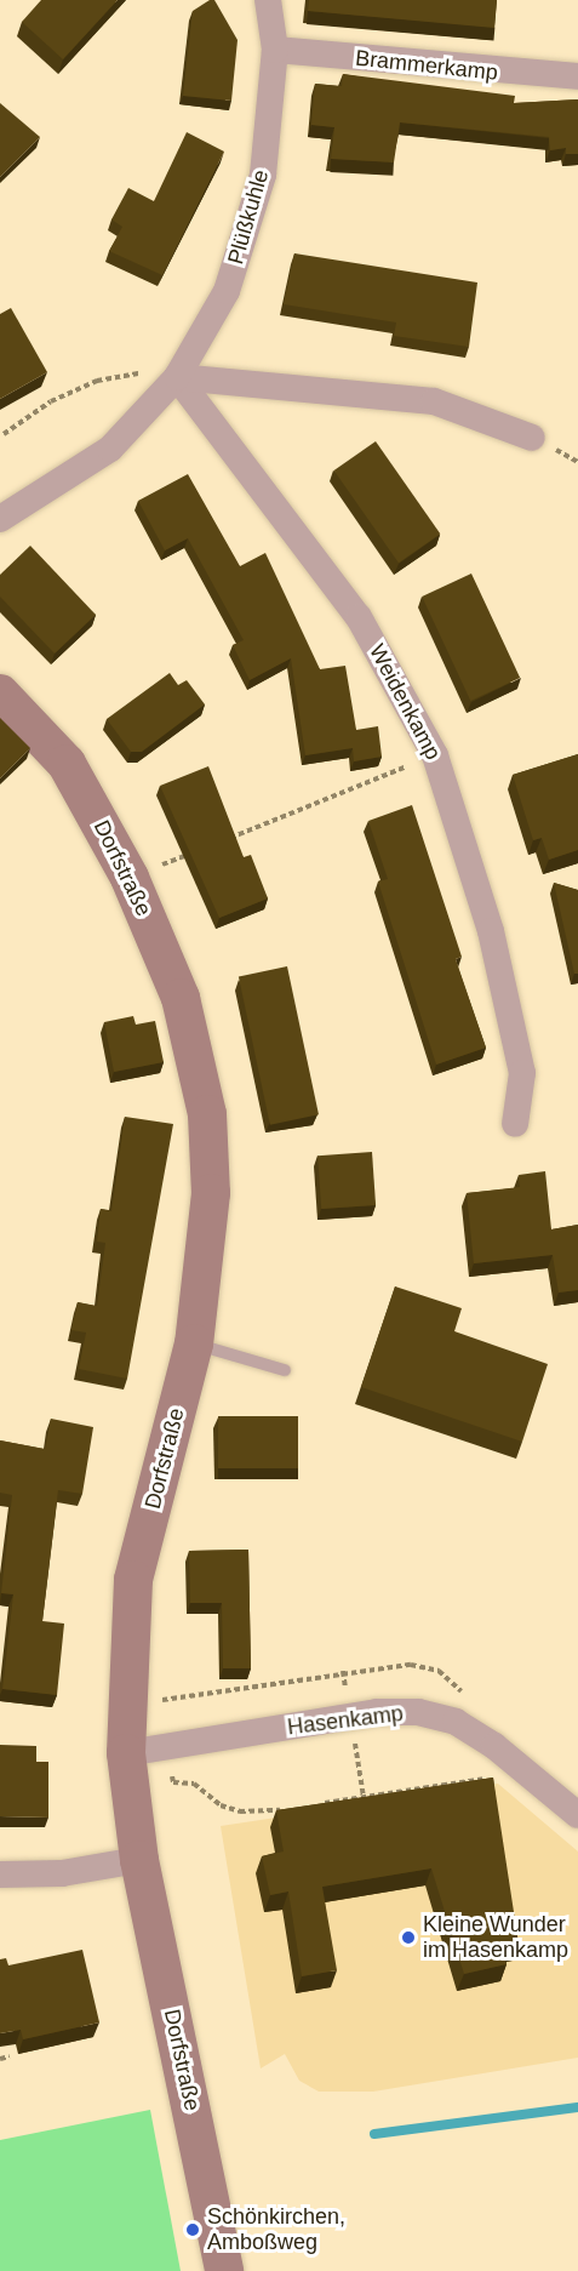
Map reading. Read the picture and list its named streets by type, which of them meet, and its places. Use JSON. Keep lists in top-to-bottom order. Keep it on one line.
{"streets":{"street":["Brammerkamp","Plüßkuhle","Weidenkamp","Dorfstraße","Hasenkamp"]},"crossings":[["Brammerkamp","Plüßkuhle"],["Plüßkuhle","Weidenkamp"],["Dorfstraße","Hasenkamp"]],"places":["Kleine Wunder im Hasenkamp","Schönkirchen, Amboßweg"]}
